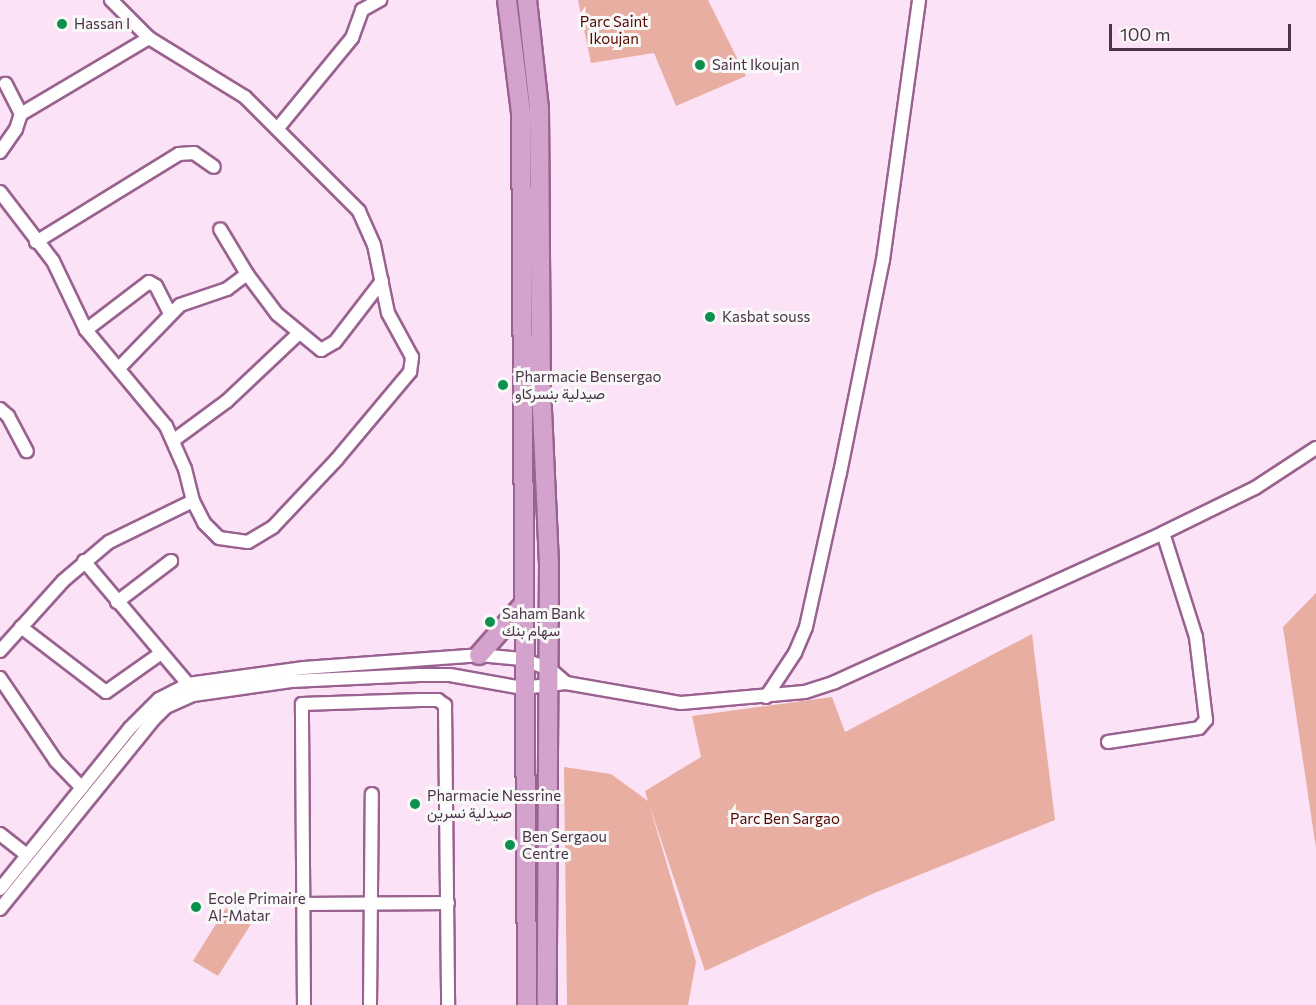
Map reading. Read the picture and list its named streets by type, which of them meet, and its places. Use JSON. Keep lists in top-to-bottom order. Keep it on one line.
{"parks":["Parc Saint Ikoujan","Parc Ben Sargao"],"places":["Hassan I","Saint Ikoujan","Kasbat souss","Pharmacie Bensergao صيدلية بنسركاو","Saham Bank سهام بنك","Pharmacie Nessrine صيدلية نسرين","Ben Sergaou Centre","Ecole Primaire Al-Matar"],"scale_bar":"100 m"}
